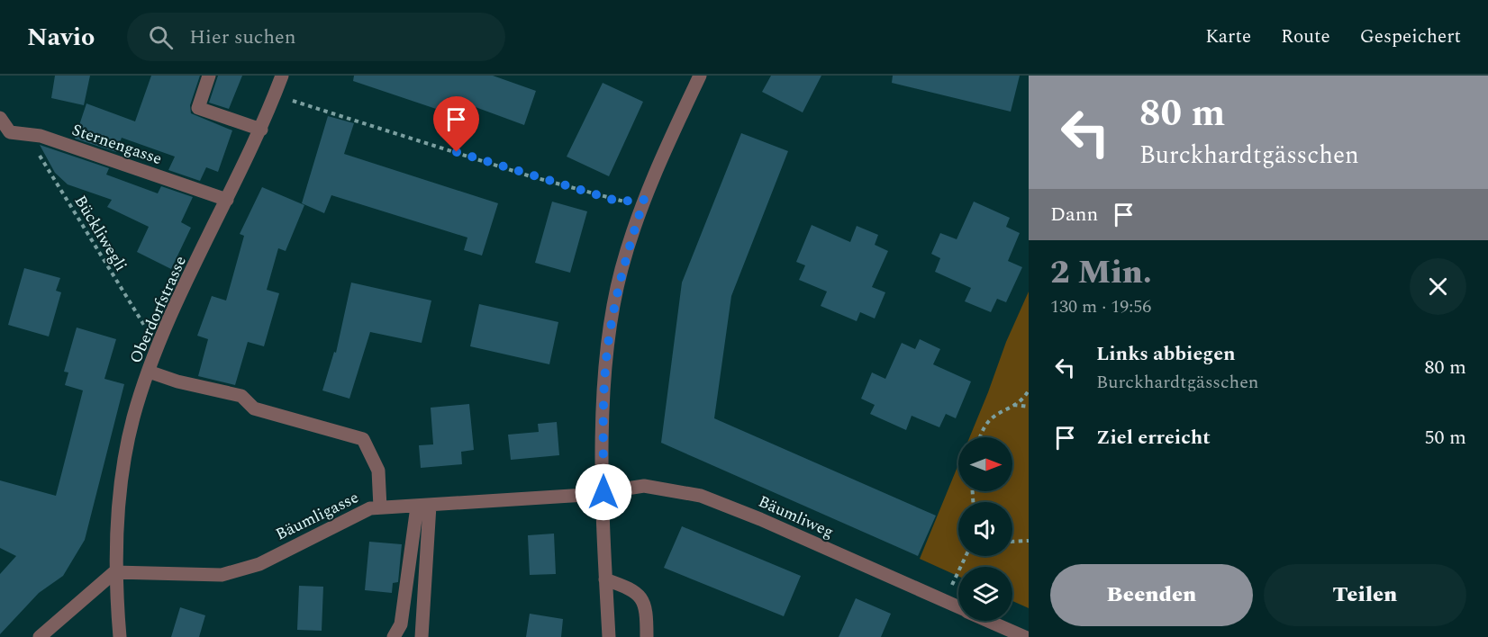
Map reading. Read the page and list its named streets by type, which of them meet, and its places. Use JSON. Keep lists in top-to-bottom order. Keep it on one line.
{"streets":{"street":["Sternengasse","Oberdorfstrasse","Bäumligasse","Bäumliweg"],"path":["Bückliwegli"]},"crossings":[["Sternengasse","Bückliwegli"],["Sternengasse","Oberdorfstrasse"],["Bückliwegli","Oberdorfstrasse"],["Oberdorfstrasse","Bäumligasse"],["Bäumligasse","Bäumliweg"]],"north":"right","page":{"header":"Navio","search":"Hier suchen","nav":["Karte","Route","Gespeichert"],"turn":["80 m","Burckhardtgässchen"],"then":"Dann","heading":["2 Min.","130 m · 19:56"],"list":[{"name":"Links abbiegen","note":"Burckhardtgässchen","value":"80 m"},{"name":"Ziel erreicht","value":"50 m"}],"buttons":["Beenden","Teilen"]}}
